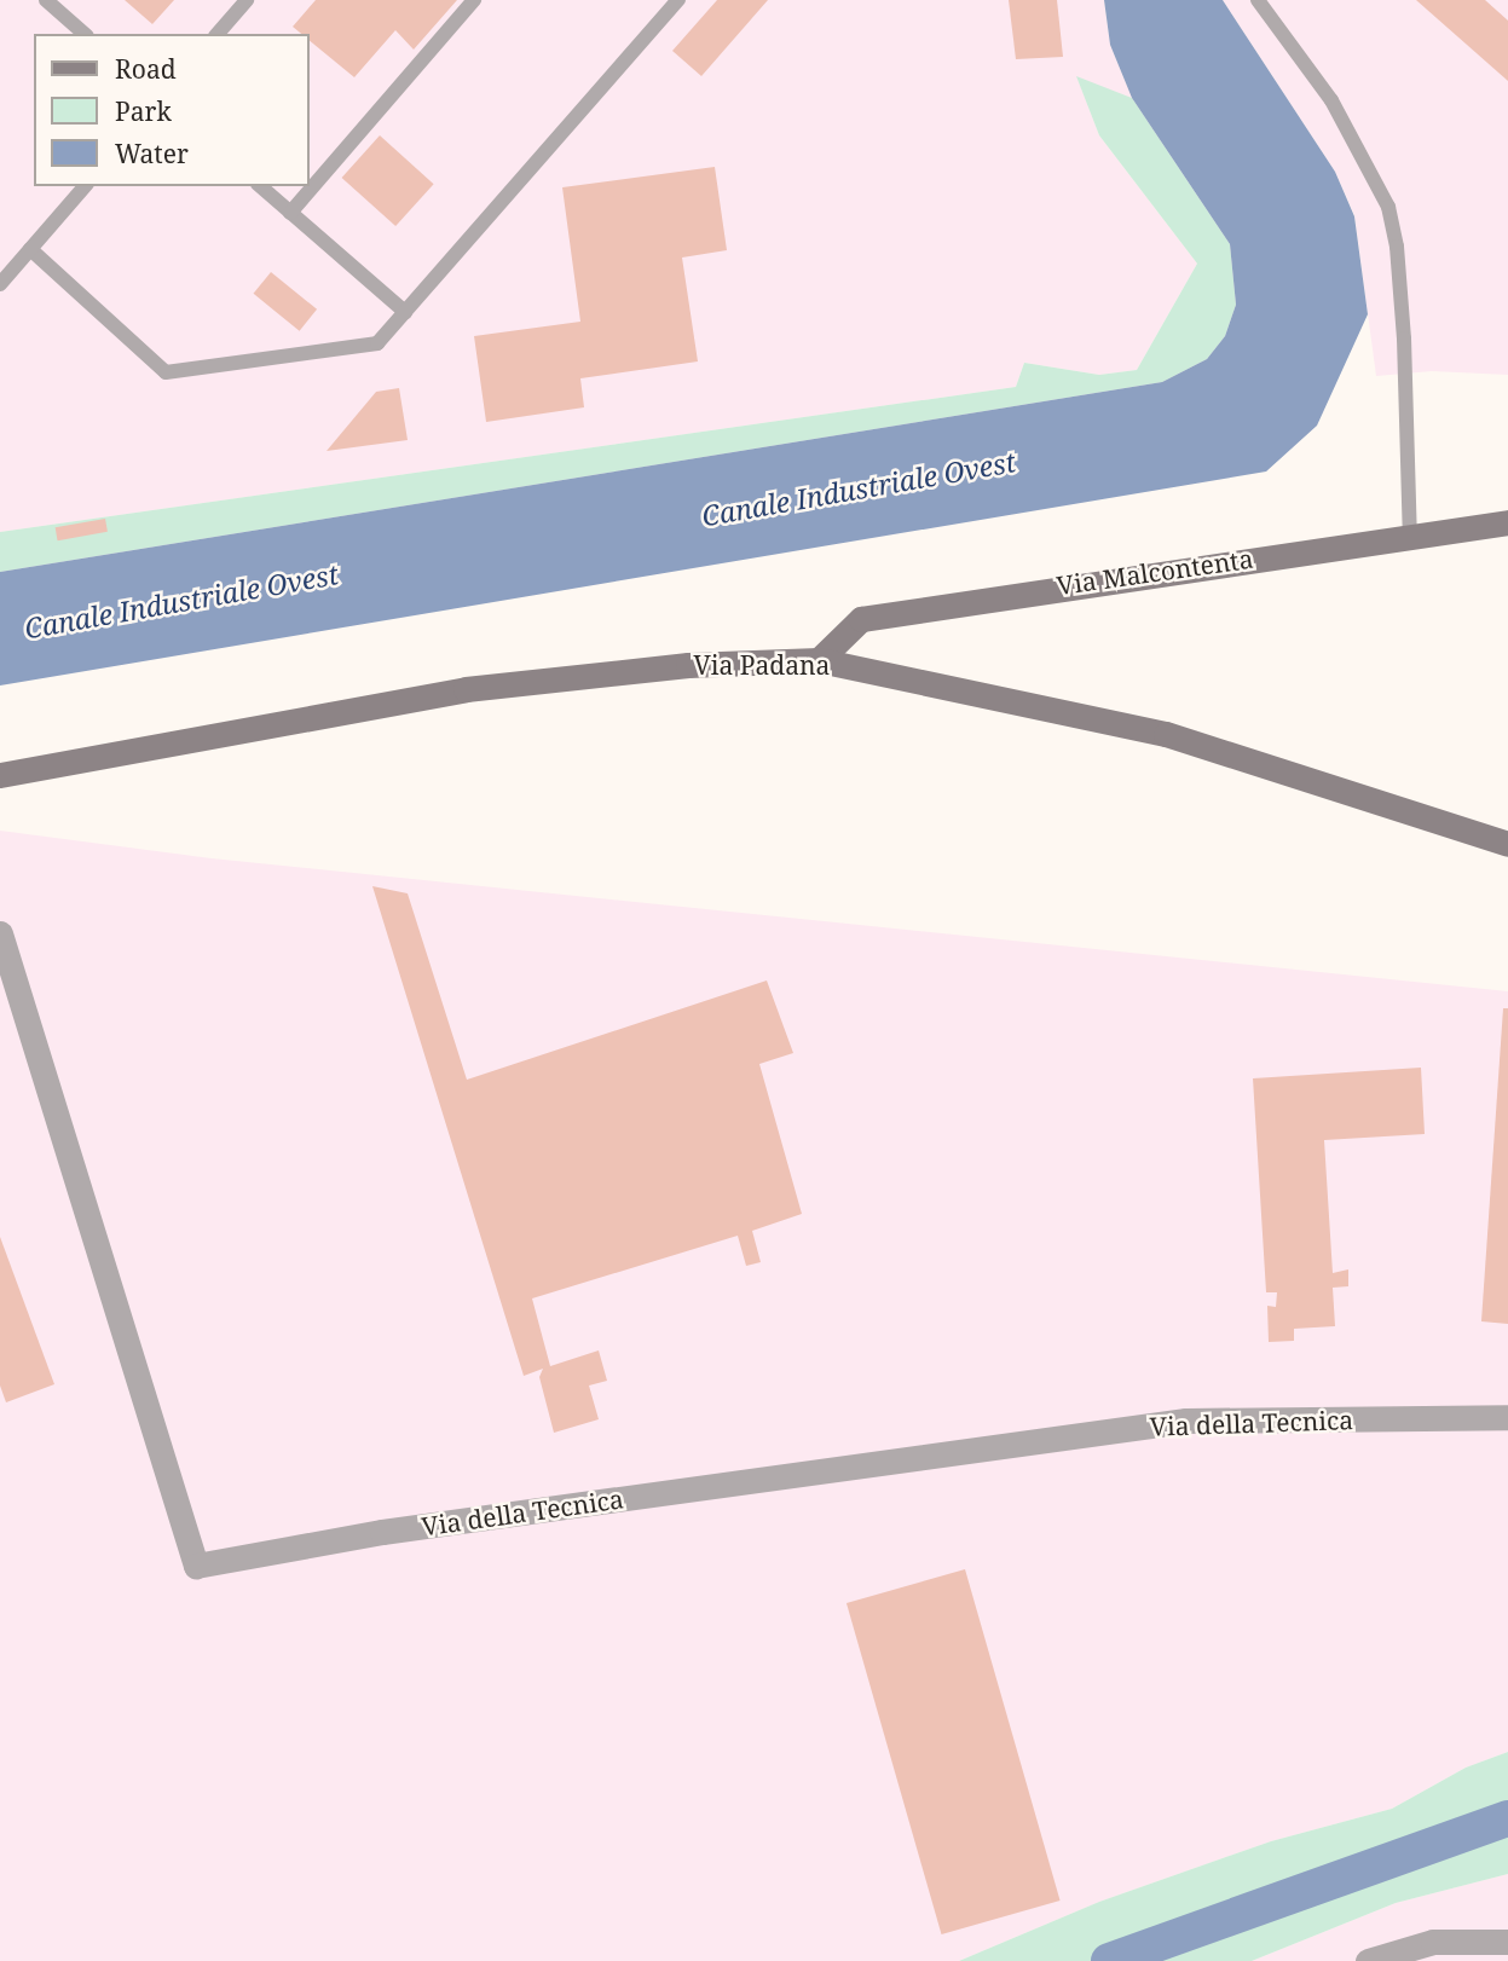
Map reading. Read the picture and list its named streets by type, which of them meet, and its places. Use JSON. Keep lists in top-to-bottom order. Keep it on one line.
{"streets":{"main road":["Via Malcontenta","Via Padana"],"street":["Via della Tecnica"]},"crossings":[["Via Malcontenta","Via Padana"]],"water":["Canale Industriale Ovest"],"legend":["Road","Park","Water"]}
